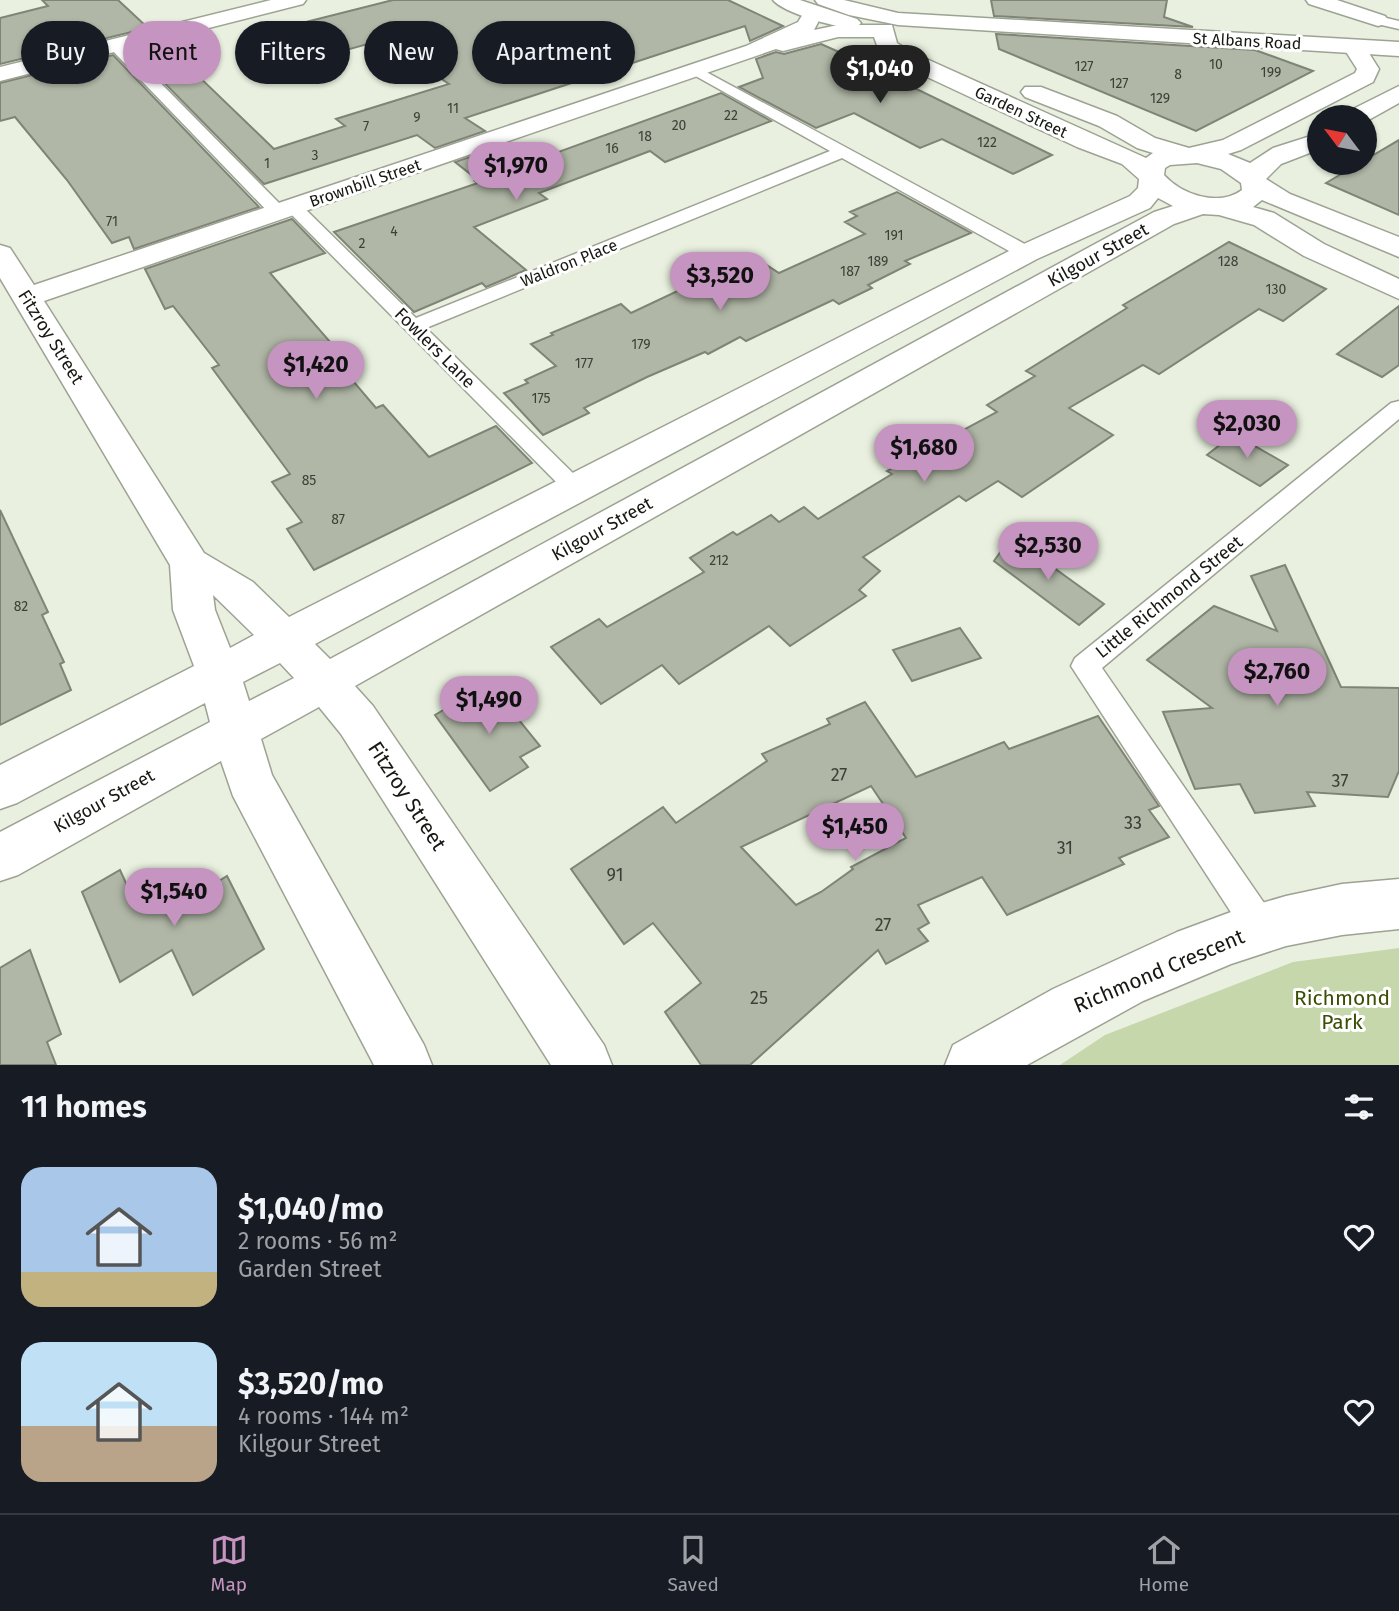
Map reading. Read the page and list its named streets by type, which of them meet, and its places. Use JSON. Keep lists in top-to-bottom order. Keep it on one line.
{"streets":{"main road":["St Albans Road","Garden Street","Brownbill Street","Kilgour Street","Fitzroy Street","Richmond Crescent"],"lane":["Waldron Place","Fowlers Lane","Little Richmond Street"]},"crossings":[["St Albans Road","Garden Street"],["St Albans Road","Brownbill Street"],["Garden Street","Kilgour Street"],["Brownbill Street","Fitzroy Street"],["Brownbill Street","Fowlers Lane"],["Kilgour Street","Fitzroy Street"],["Kilgour Street","Fowlers Lane"],["Waldron Place","Fowlers Lane"],["Little Richmond Street","Richmond Crescent"]],"parks":["Richmond Park"],"house_numbers":["10","127","199","8","127","129","11","22","9","20","7","18","122","16","3","1","71","4","191","2","189","128","187","130","179","177","175","85","87","212","82","27","37","33","31","91","27","25"],"north":"top left","page":{"chip":["Buy","Rent","Filters","New","Apartment"],"price":["$1,040","$1,970","$3,520","$1,420","$2,030","$1,680","$2,530","$2,760","$1,490","$1,450","$1,540"],"heading":"11 homes","list":[{"name":"$1,040/mo","note":"2 rooms · 56 m² · Garden Street"},{"name":"$3,520/mo","note":"4 rooms · 144 m² · Kilgour Street"}],"tabs":["Map","Saved","Home"]}}
